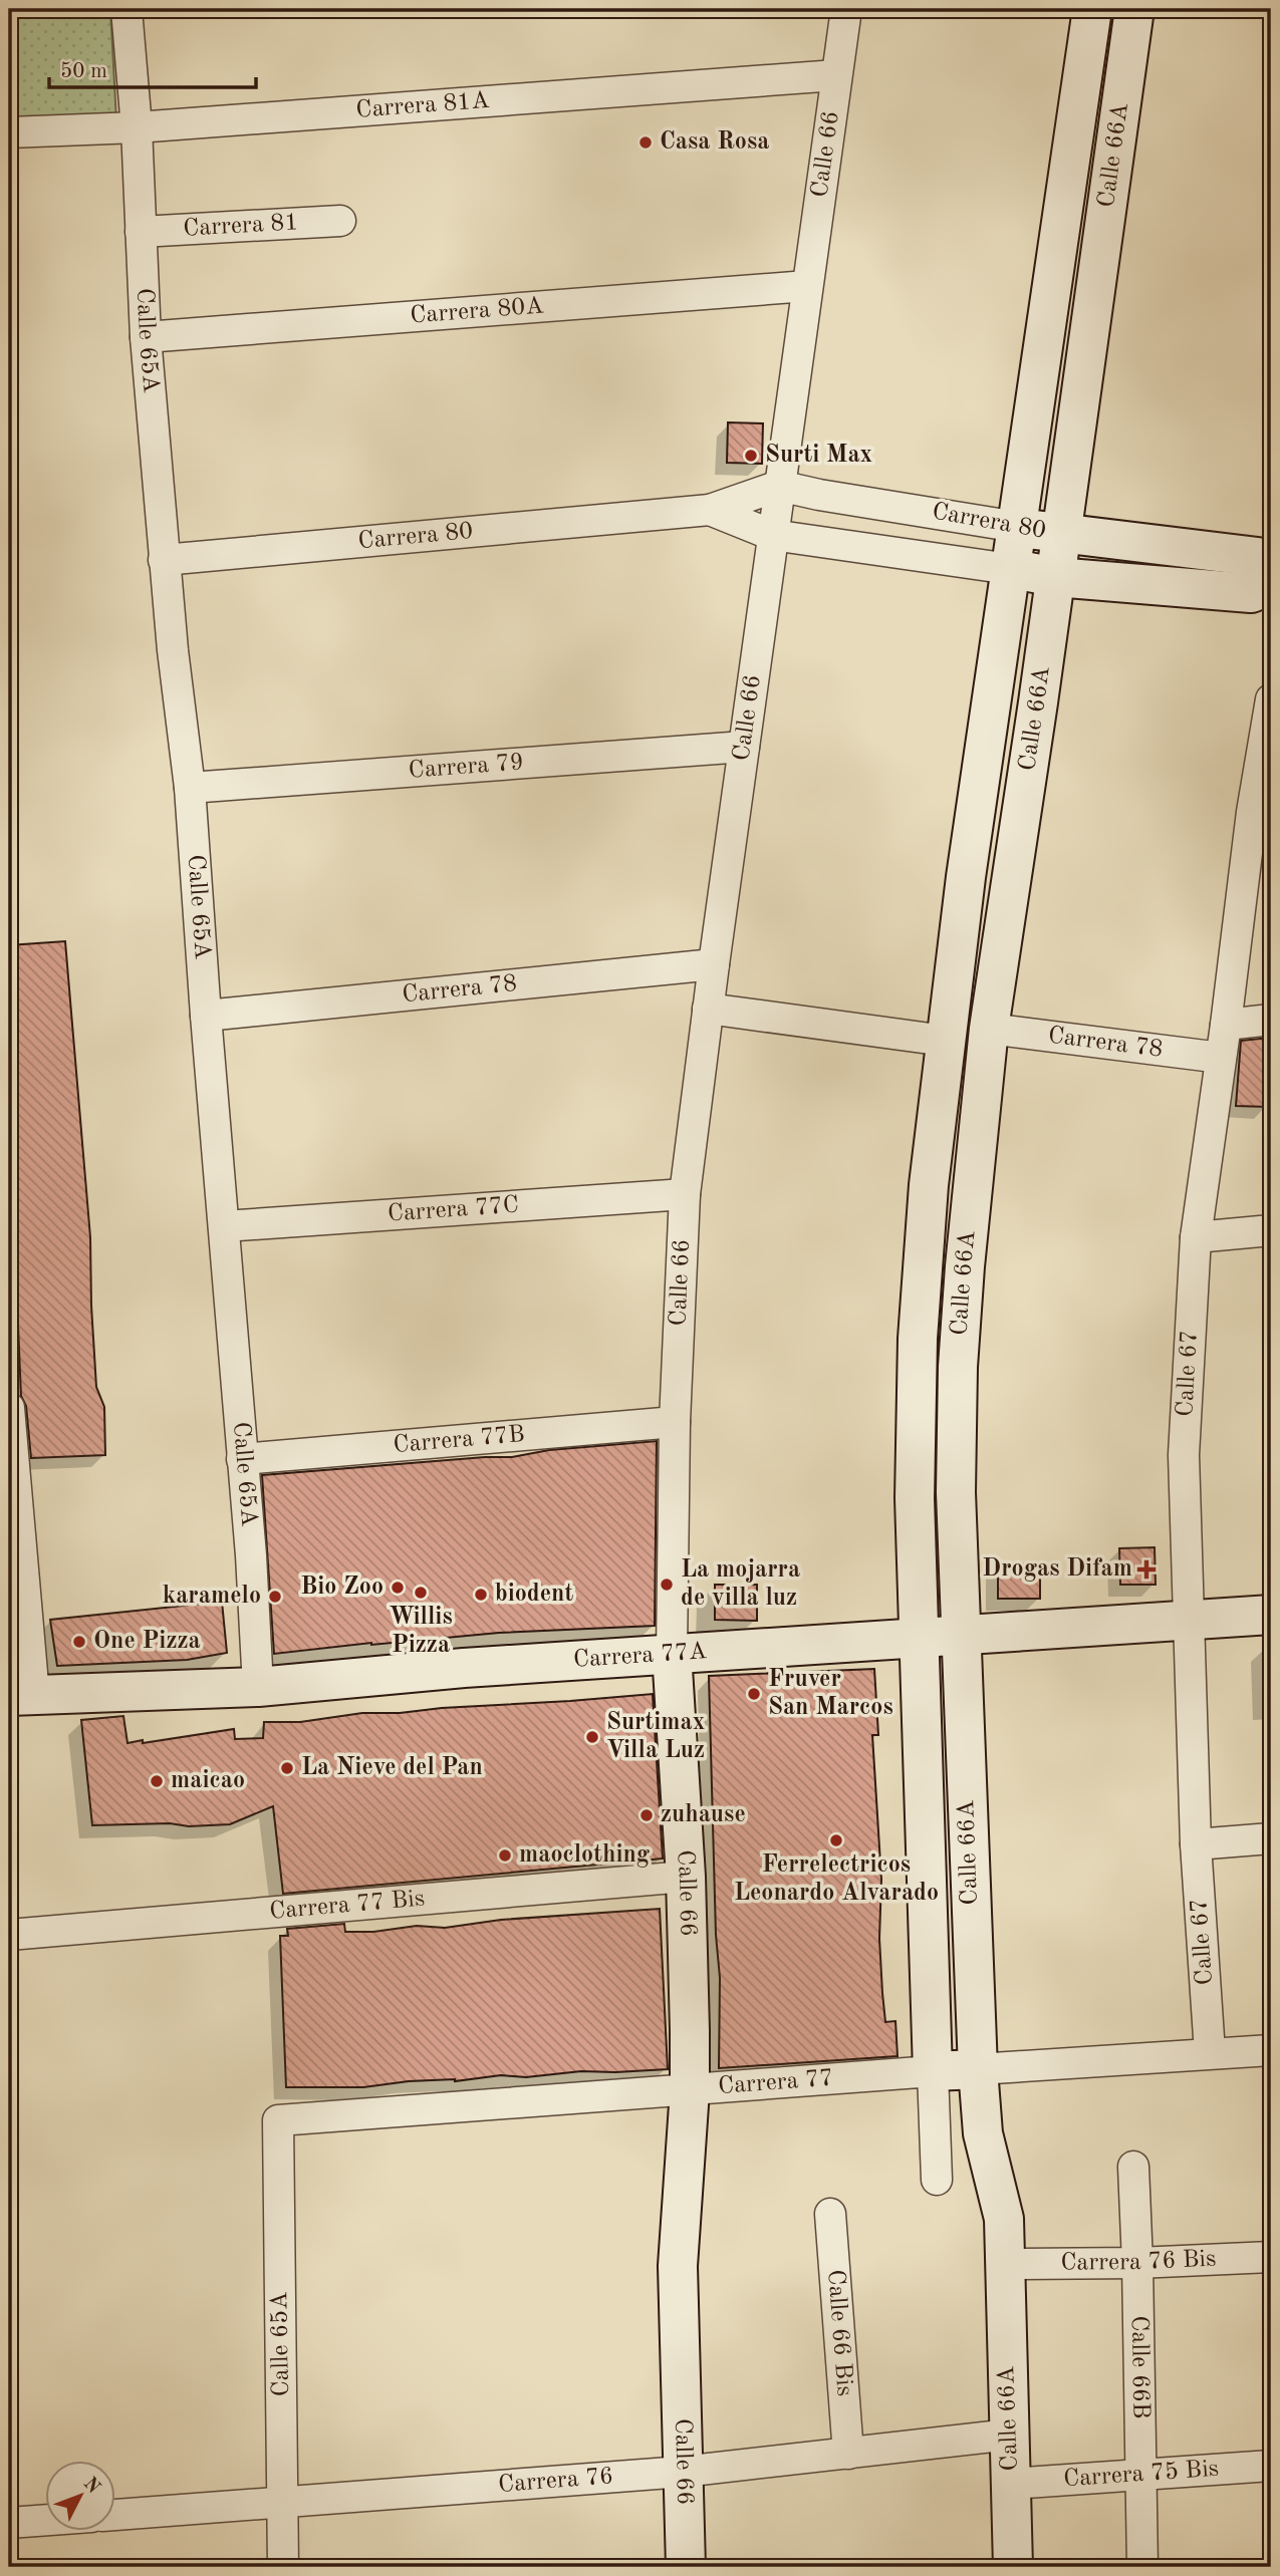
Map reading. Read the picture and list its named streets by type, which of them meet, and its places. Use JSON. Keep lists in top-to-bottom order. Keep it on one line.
{"streets":{"street":["Carrera 81A","Calle 66","Calle 66A","Carrera 81","Carrera 80A","Calle 65A","Carrera 80","Carrera 79","Carrera 78","Carrera 77C","Calle 67","Carrera 77B","Carrera 77A","Carrera 77 Bis","Carrera 77","Carrera 76 Bis","Calle 66 Bis","Calle 66B","Carrera 75 Bis","Carrera 76"]},"crossings":[["Carrera 81A","Calle 66"],["Carrera 81A","Calle 65A"],["Calle 66","Carrera 80A"],["Calle 66","Carrera 80"],["Calle 66","Carrera 79"],["Calle 66","Carrera 78"],["Calle 66","Carrera 77C"],["Calle 66","Carrera 77B"],["Calle 66","Carrera 77A"],["Calle 66","Carrera 77 Bis"],["Calle 66","Carrera 77"],["Calle 66","Carrera 76"],["Calle 66A","Carrera 80"],["Calle 66A","Carrera 78"],["Calle 66A","Carrera 77A"],["Calle 66A","Carrera 77"],["Calle 66A","Carrera 76 Bis"],["Calle 66A","Carrera 75 Bis"],["Calle 66A","Carrera 76"],["Carrera 81","Calle 65A"],["Carrera 80A","Calle 65A"],["Calle 65A","Carrera 80"],["Calle 65A","Carrera 79"],["Calle 65A","Carrera 78"],["Calle 65A","Carrera 77C"],["Calle 65A","Carrera 77B"],["Calle 65A","Carrera 77A"],["Calle 65A","Carrera 77"],["Calle 65A","Carrera 76"],["Carrera 78","Calle 67"],["Calle 67","Carrera 77A"],["Calle 67","Carrera 77"],["Carrera 76 Bis","Calle 66B"],["Calle 66 Bis","Carrera 76"],["Calle 66B","Carrera 75 Bis"]],"places":{"other":["Casa Rosa","Surti Max","La mojarra de villa luz","Bio Zoo","Willis Pizza","biodent","karamelo","One Pizza","Fruver San Marcos","Surtimax Villa Luz","La Nieve del Pan","maicao","zuhause","Ferrelectricos Leonardo Alvarado","maoclothing"],"health":["Drogas Difam"]},"scale_bar":"50 m","north":"top right"}
